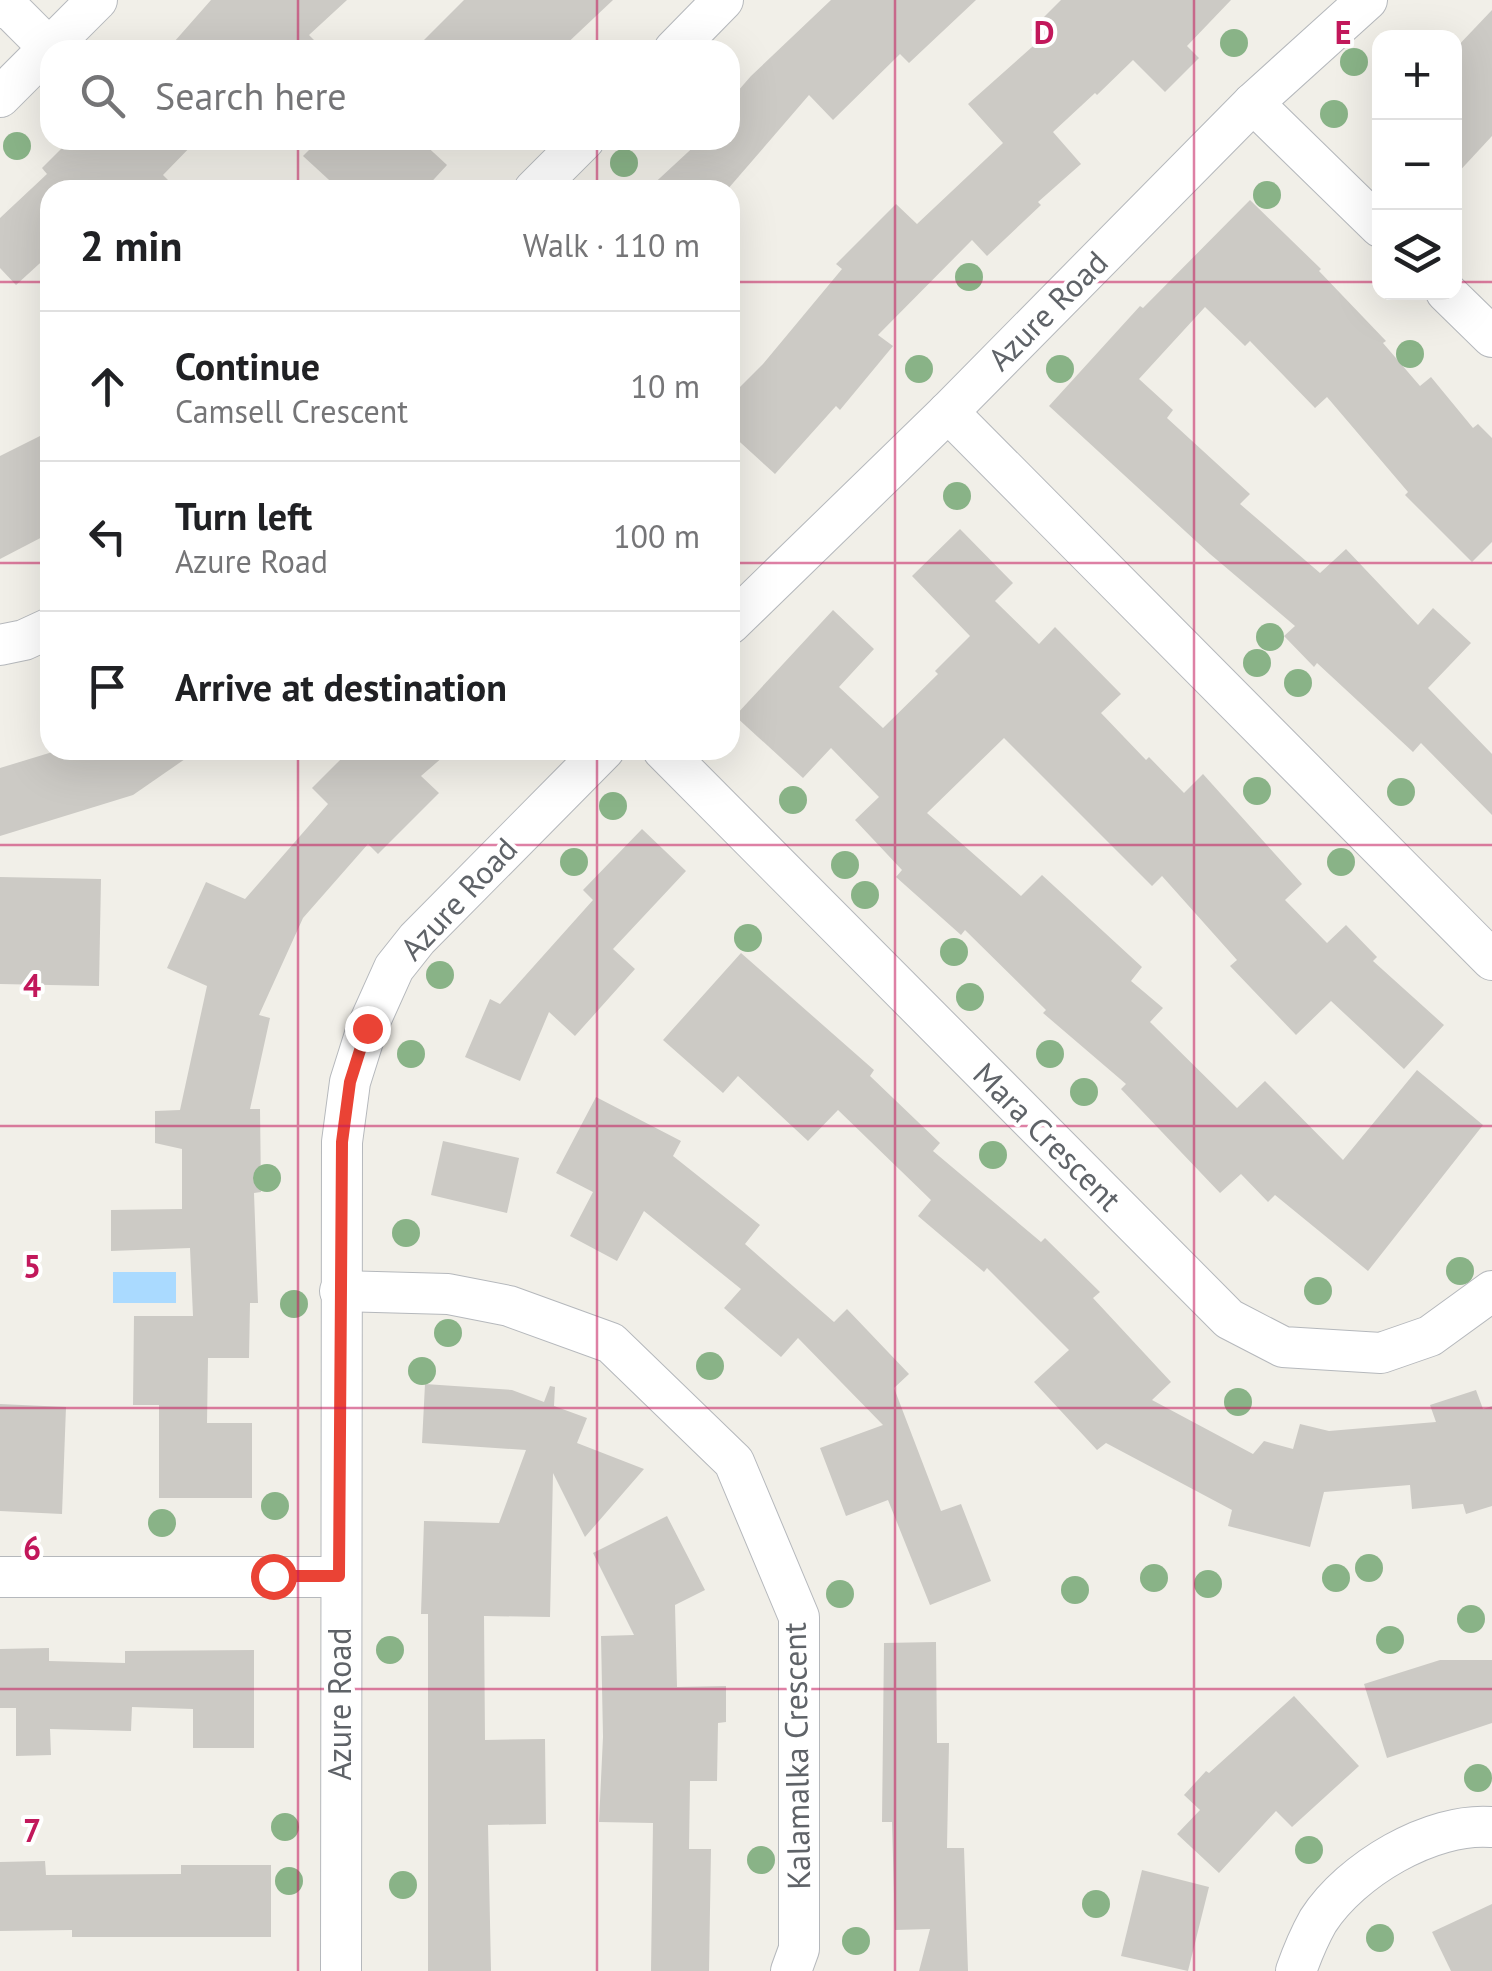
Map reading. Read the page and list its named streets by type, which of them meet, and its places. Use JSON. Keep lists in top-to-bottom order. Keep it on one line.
{"streets":{"street":["Azure Road","Mara Crescent","Kalamalka Crescent"]},"crossings":[["Azure Road","Kalamalka Crescent"]],"page":{"map_buttons":["+","−"],"search":"Search here","heading":["2 min","Walk · 110 m"],"list":[["Continue","Camsell Crescent","10 m"],["Turn left","Azure Road","100 m"],"Arrive at destination"]},"grid":{"columns":["D","E"],"rows":["4","5","6","7"]}}
